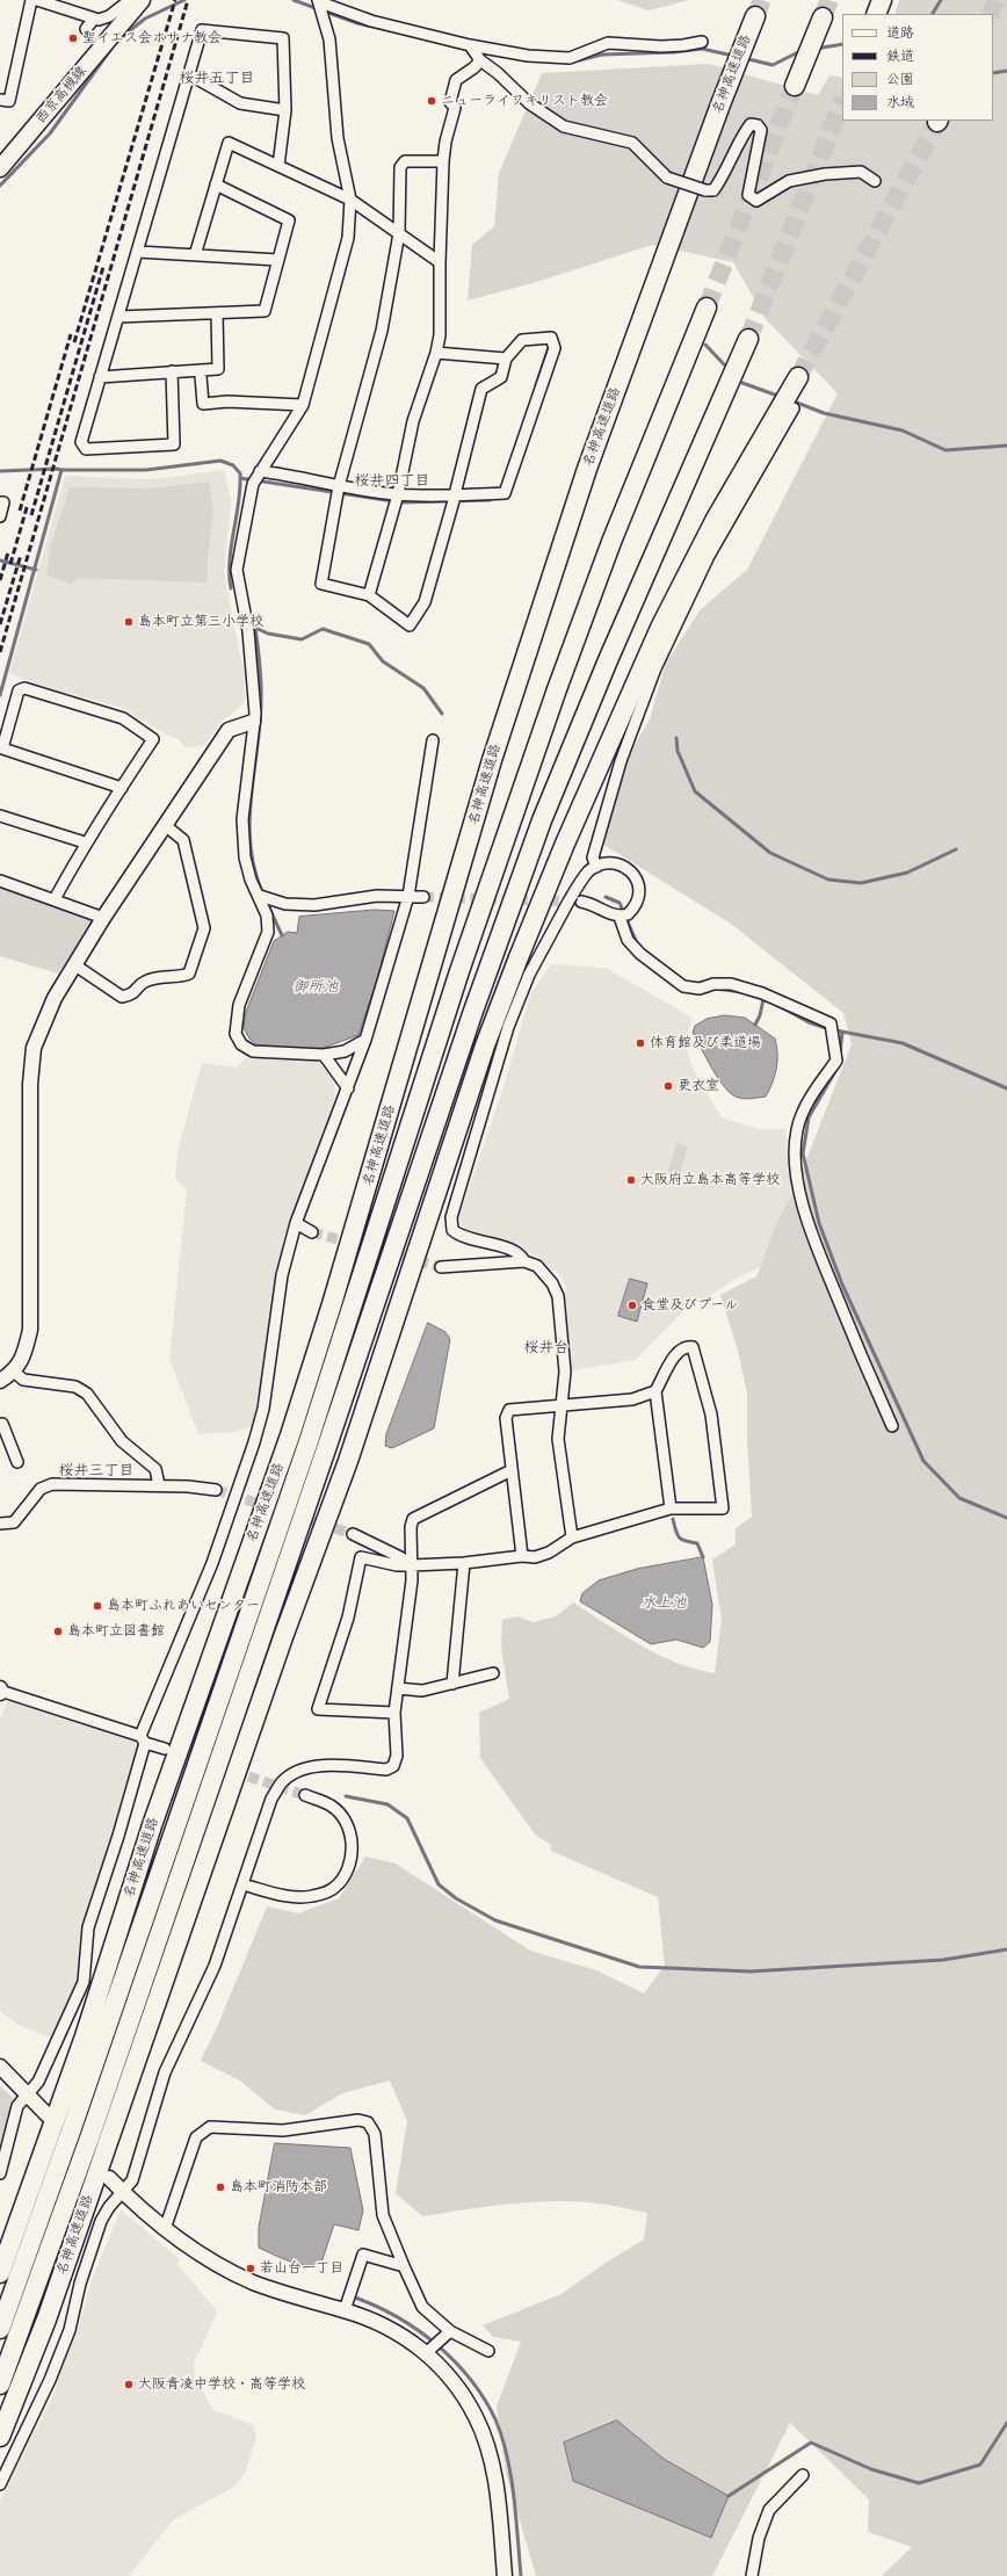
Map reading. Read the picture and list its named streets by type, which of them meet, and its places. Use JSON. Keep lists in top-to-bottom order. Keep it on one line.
{"streets":{"highway":["名神高速道路"],"main road":["西京高槻線"]},"districts":["桜井五丁目","桜井四丁目","桜井台","桜井三丁目"],"water":["御所池","水上池"],"places":["聖イエス会ホサナ教会","ニューライフキリスト教会","島本町立第三小学校","体育館及び柔道場","更衣室","大阪府立島本高等学校","食堂及びプール","島本町ふれあいセンター","島本町立図書館","島本町消防本部","若山台一丁目","大阪青凌中学校・高等学校"],"legend":["道路","鉄道","公園","水域"]}
